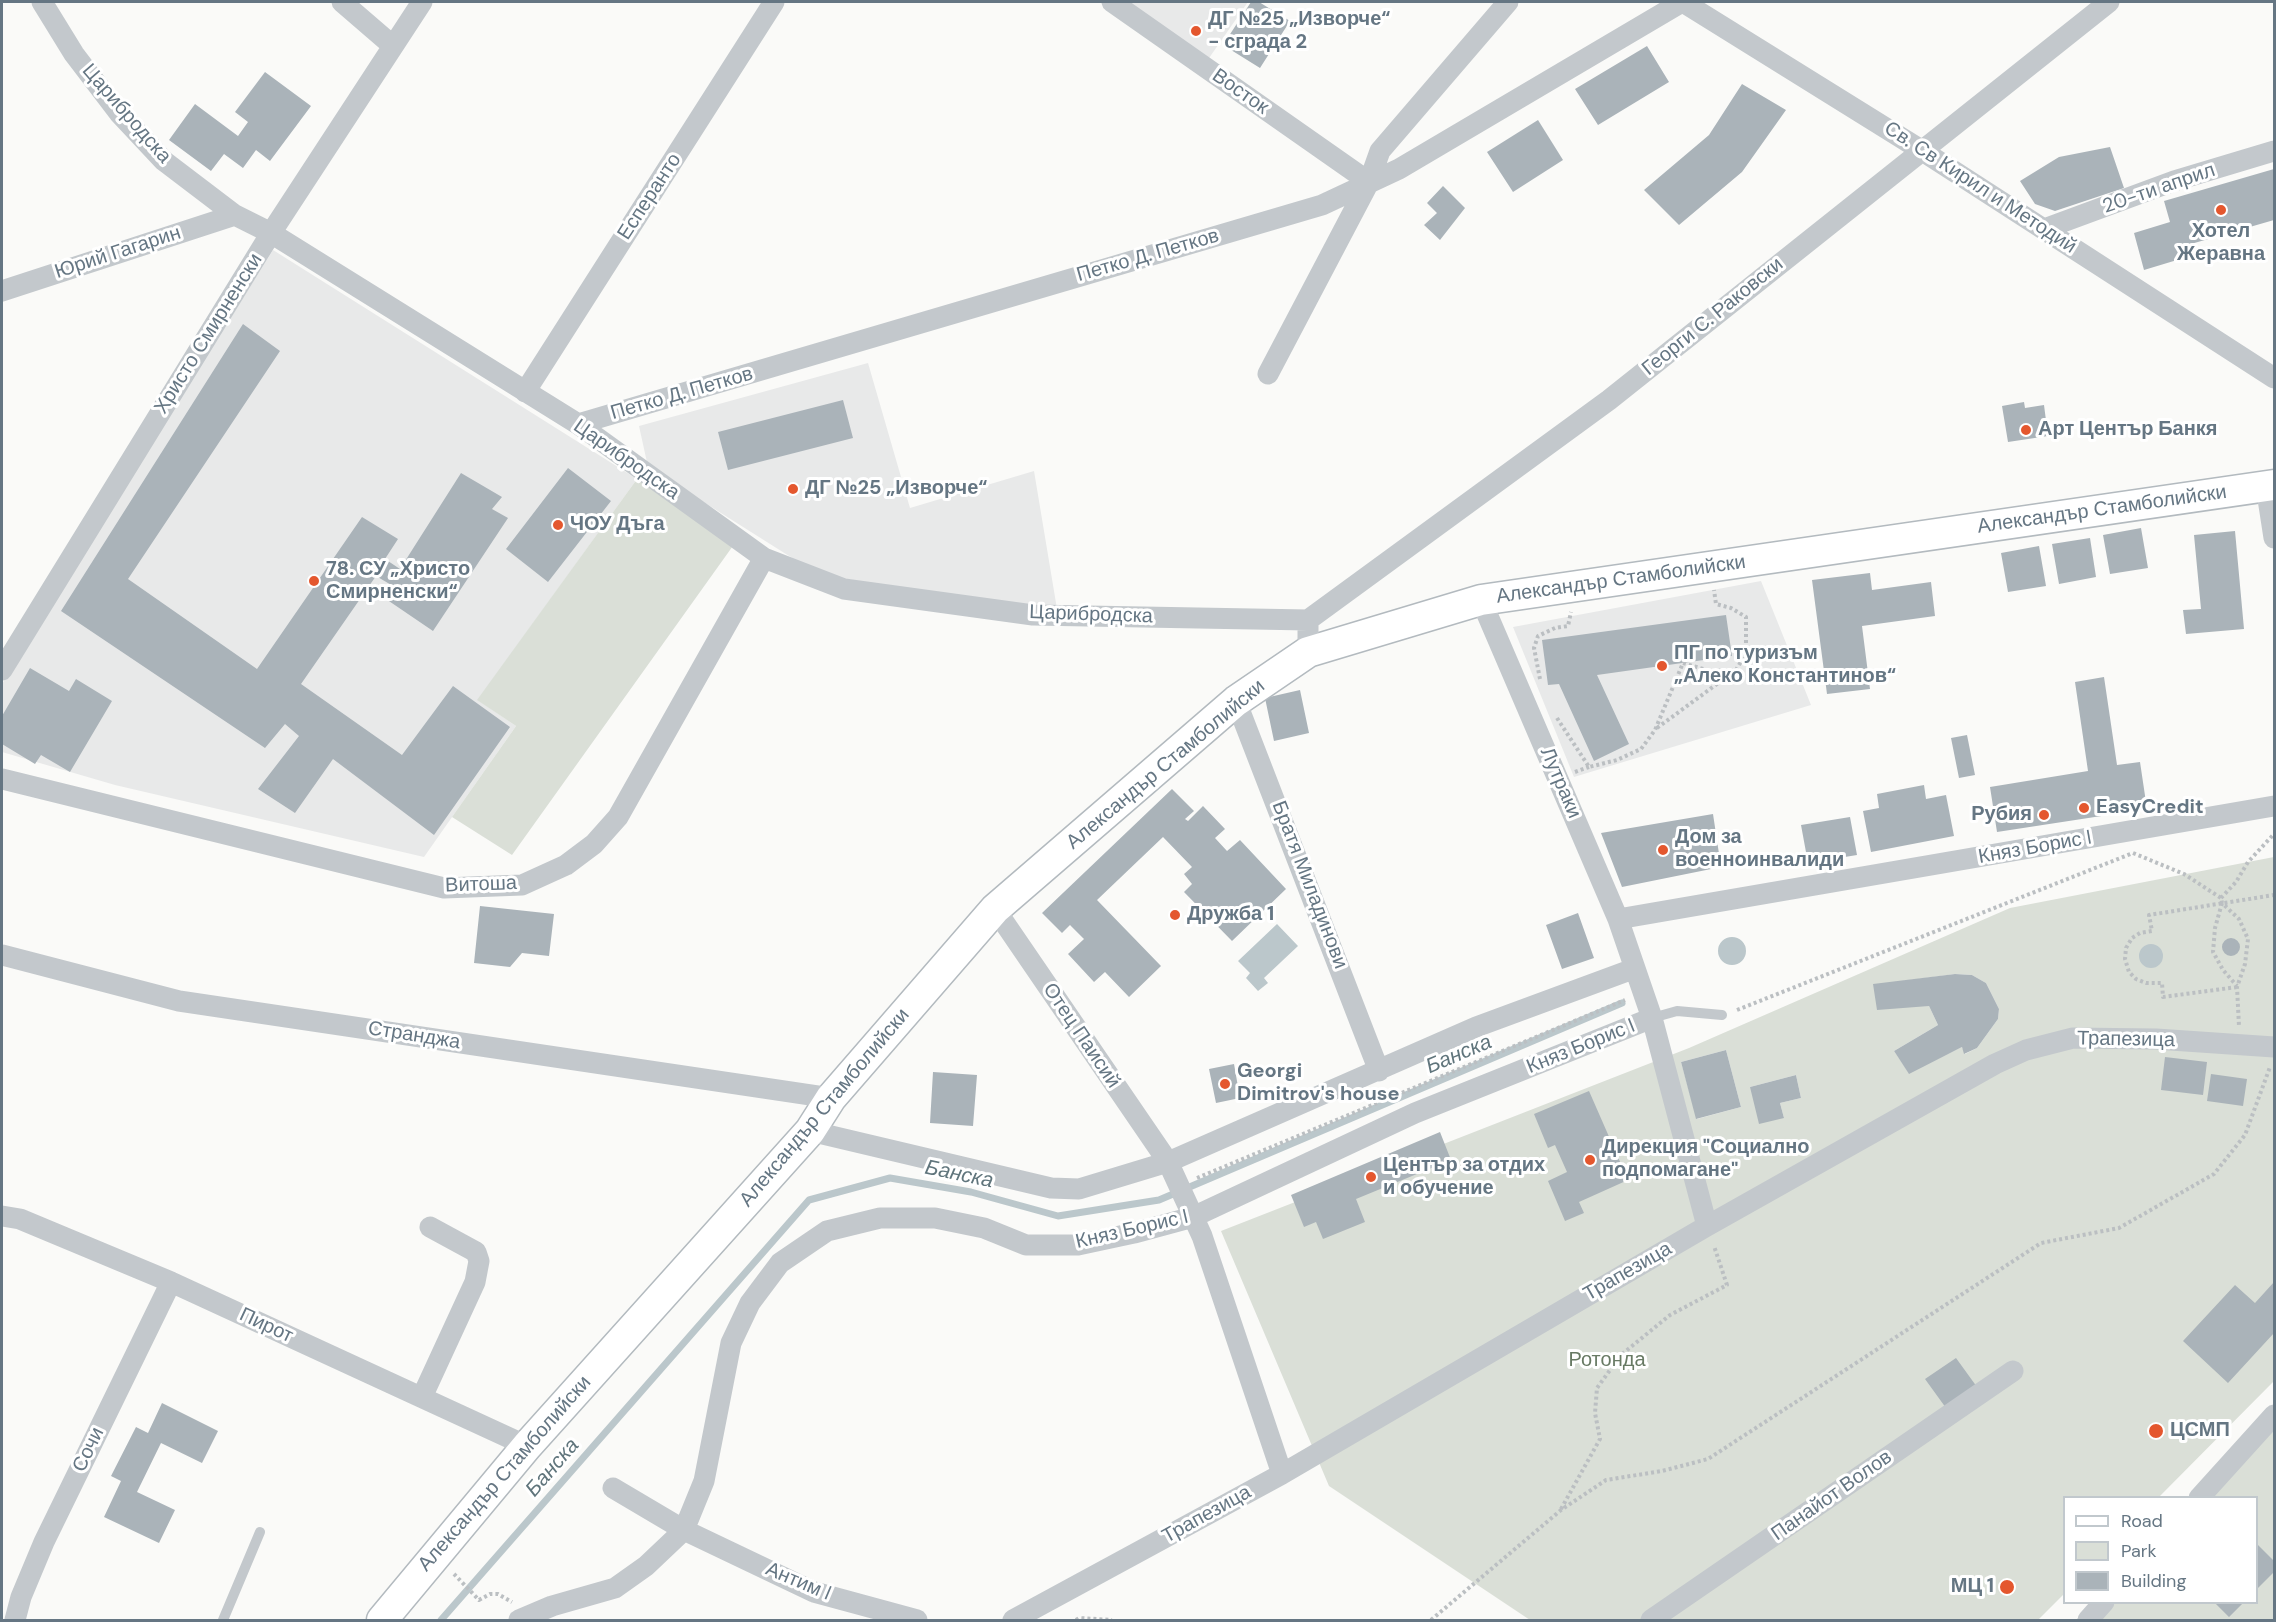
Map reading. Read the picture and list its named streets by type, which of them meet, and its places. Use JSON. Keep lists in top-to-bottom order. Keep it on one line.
{"streets":{"street":["Восток","Царибродска","Св. Св Кирил и Методий","20-ти април","Есперанто","Юрий Гагарин","Петко Д. Петков","Георги С. Раковски","Христо Смирненски","Александър Стамболийски","Лутраки","Княз Борис I","Витоша","Братя Миладинови","Странджа","Отец Паисий","Трапезица","Пирот","Сочи","Панайот Волов","Антим I"]},"crossings":[["Восток","Петко Д. Петков"],["Царибродска","Есперанто"],["Царибродска","Юрий Гагарин"],["Царибродска","Петко Д. Петков"],["Царибродска","Георги С. Раковски"],["Царибродска","Христо Смирненски"],["Царибродска","Витоша"],["Св. Св Кирил и Методий","20-ти април"],["Св. Св Кирил и Методий","Петко Д. Петков"],["Св. Св Кирил и Методий","Георги С. Раковски"],["Александър Стамболийски","Лутраки"],["Александър Стамболийски","Братя Миладинови"],["Александър Стамболийски","Странджа"],["Александър Стамболийски","Отец Паисий"],["Александър Стамболийски","Пирот"],["Лутраки","Княз Борис I"],["Лутраки","Трапезица"],["Княз Борис I","Отец Паисий"],["Княз Борис I","Антим I"],["Пирот","Сочи"]],"water":["Банска"],"parks":["Ротонда"],"places":["ДГ №25 „Изворче“ - сграда 2","Хотел Жеравна","Арт Център Банкя","ДГ №25 „Изворче“","ЧОУ Дъга","78. СУ „Христо Смирненски“","ПГ по туризъм „Алеко Константинов“","EasyCredit","Рубия","Дом за военноинвалиди","Дружба 1","Georgi Dimitrov's house","Дирекция \"Социално подпомагане\"","Център за отдих и обучение","ЦСМП","МЦ 1"],"legend":["Road","Park","Building"]}
